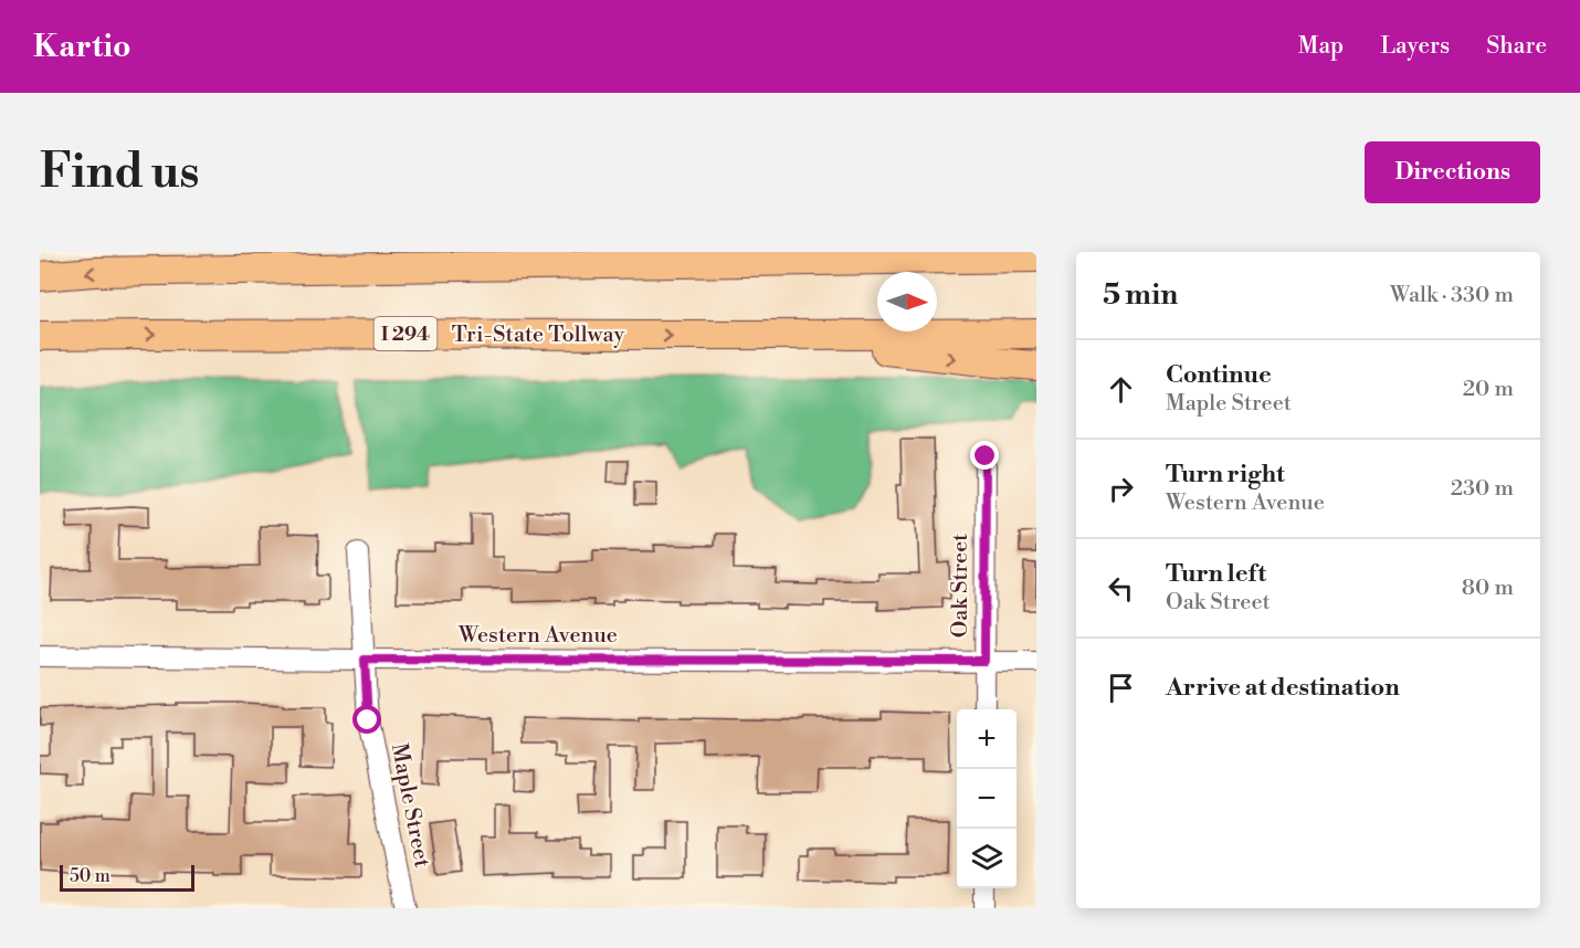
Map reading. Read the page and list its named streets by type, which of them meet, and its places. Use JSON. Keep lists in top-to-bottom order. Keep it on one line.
{"streets":{"highway":["I 294","Tri-State Tollway"],"street":["Oak Street","Western Avenue","Maple Street"]},"crossings":[["Oak Street","Western Avenue"],["Western Avenue","Maple Street"]],"scale_bar":"50 m","north":"right","page":{"header":"Kartio","nav":["Map","Layers","Share"],"buttons":"Directions","title":"Find us","heading":["5 min","Walk · 330 m"],"list":[["Continue","Maple Street","20 m"],["Turn right","Western Avenue","230 m"],["Turn left","Oak Street","80 m"],"Arrive at destination"],"map_buttons":["+","−"],"scale":"50 m"}}
